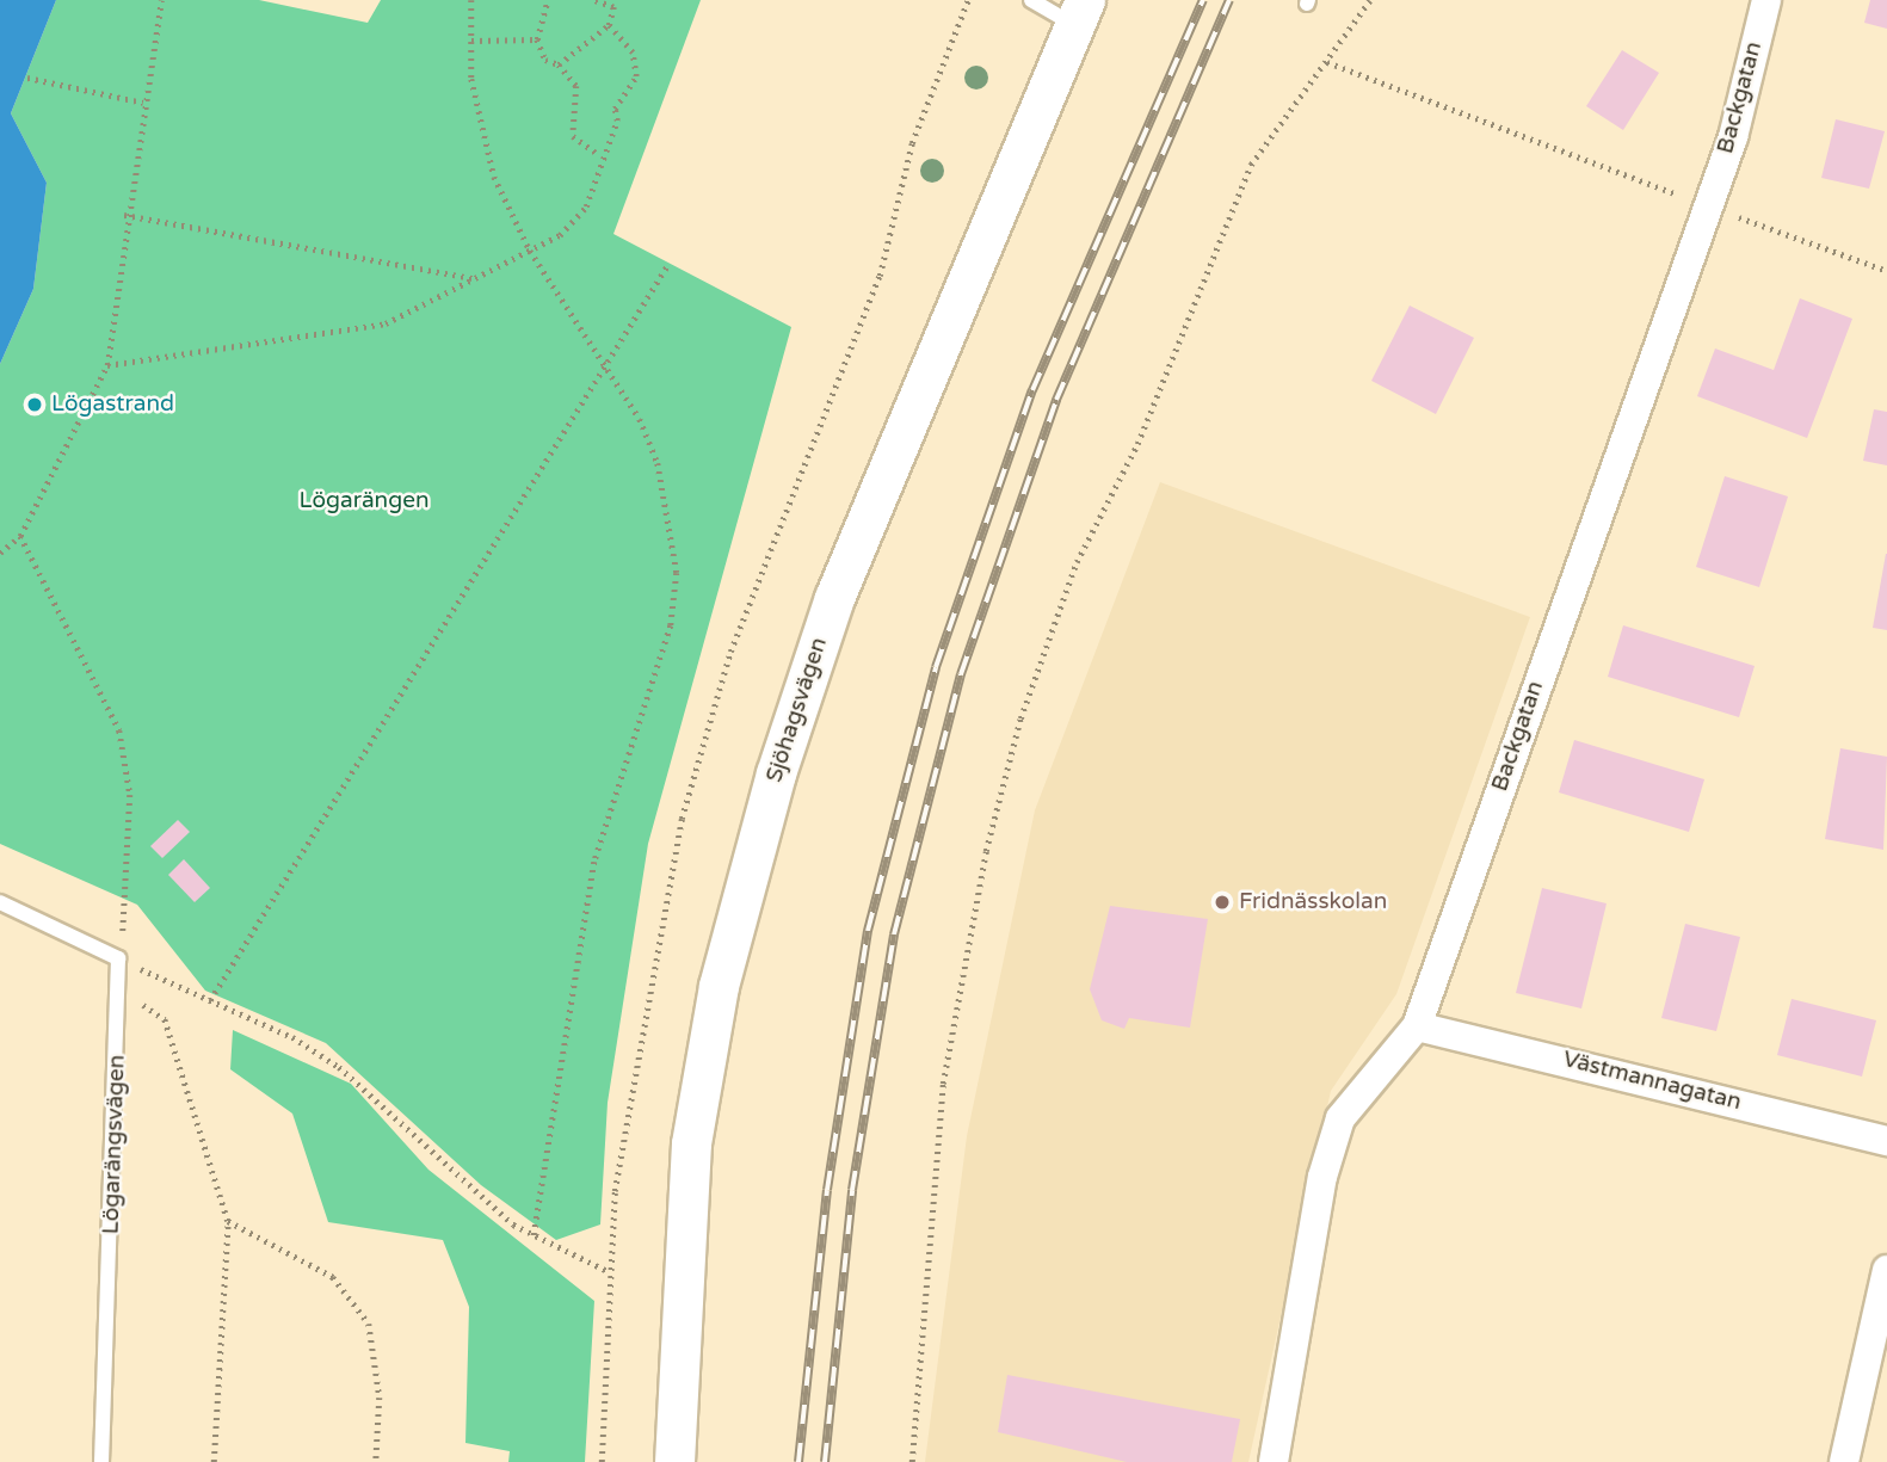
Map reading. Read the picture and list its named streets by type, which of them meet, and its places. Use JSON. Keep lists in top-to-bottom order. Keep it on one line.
{"streets":{"main road":["Sjöhagsvägen"],"street":["Backgatan","Västmannagatan"],"lane":["Lögarängsvägen"]},"crossings":[["Backgatan","Västmannagatan"]],"parks":["Lögarängen"],"places":["Lögastrand","Fridnässkolan"]}
